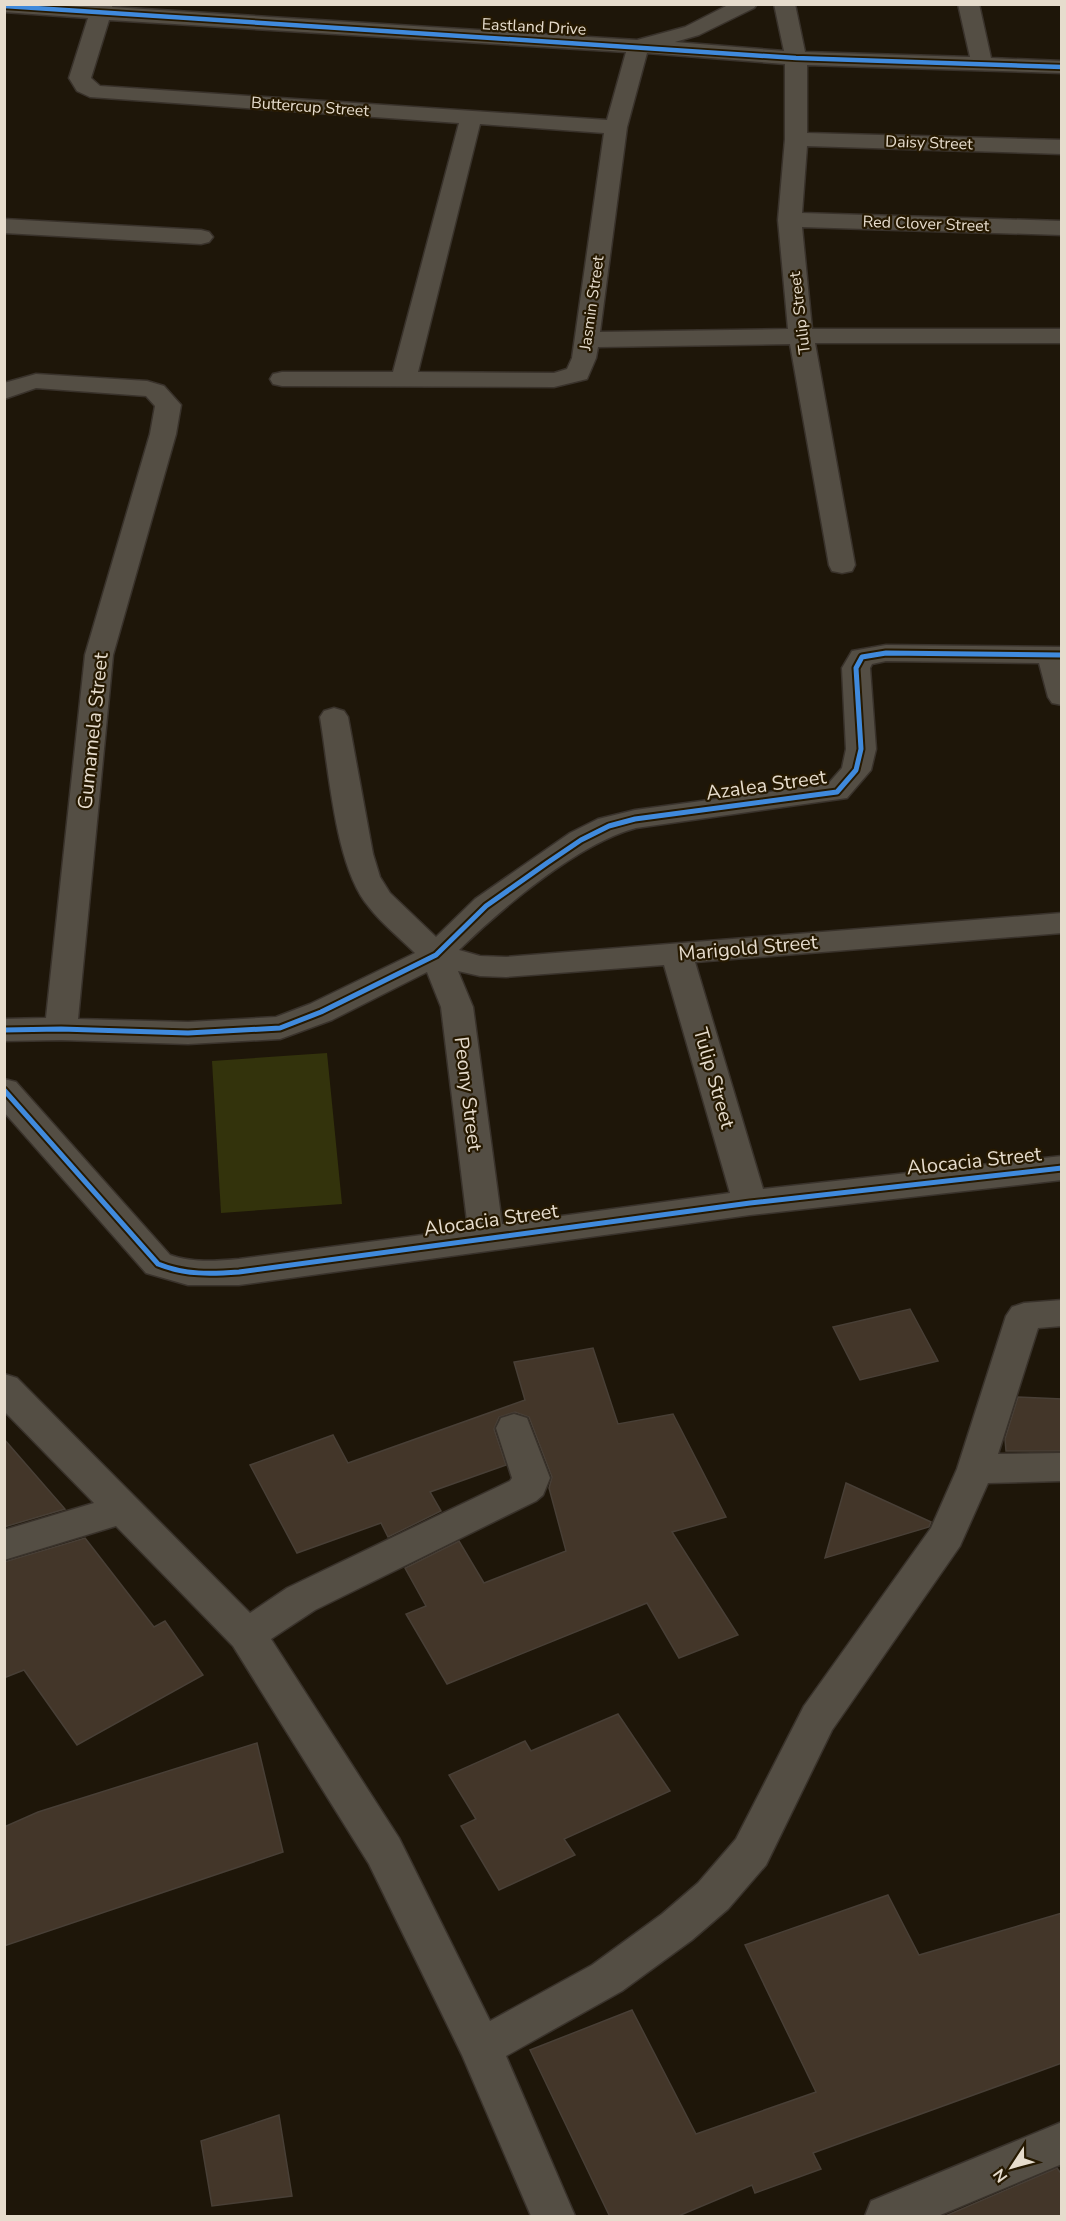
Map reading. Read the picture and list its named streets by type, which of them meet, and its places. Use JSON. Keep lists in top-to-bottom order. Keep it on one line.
{"streets":{"street":["Eastland Drive","Buttercup Street","Daisy Street","Red Clover Street","Jasmin Street","Tulip Street","Gumamela Street","Azalea Street","Marigold Street","Peony Street","Alocacia Street"]},"crossings":[["Eastland Drive","Buttercup Street"],["Eastland Drive","Jasmin Street"],["Eastland Drive","Tulip Street"],["Buttercup Street","Jasmin Street"],["Daisy Street","Tulip Street"],["Red Clover Street","Tulip Street"],["Tulip Street","Marigold Street"],["Tulip Street","Alocacia Street"],["Azalea Street","Marigold Street"],["Azalea Street","Peony Street"],["Marigold Street","Peony Street"],["Peony Street","Alocacia Street"]],"north":"bottom left"}
